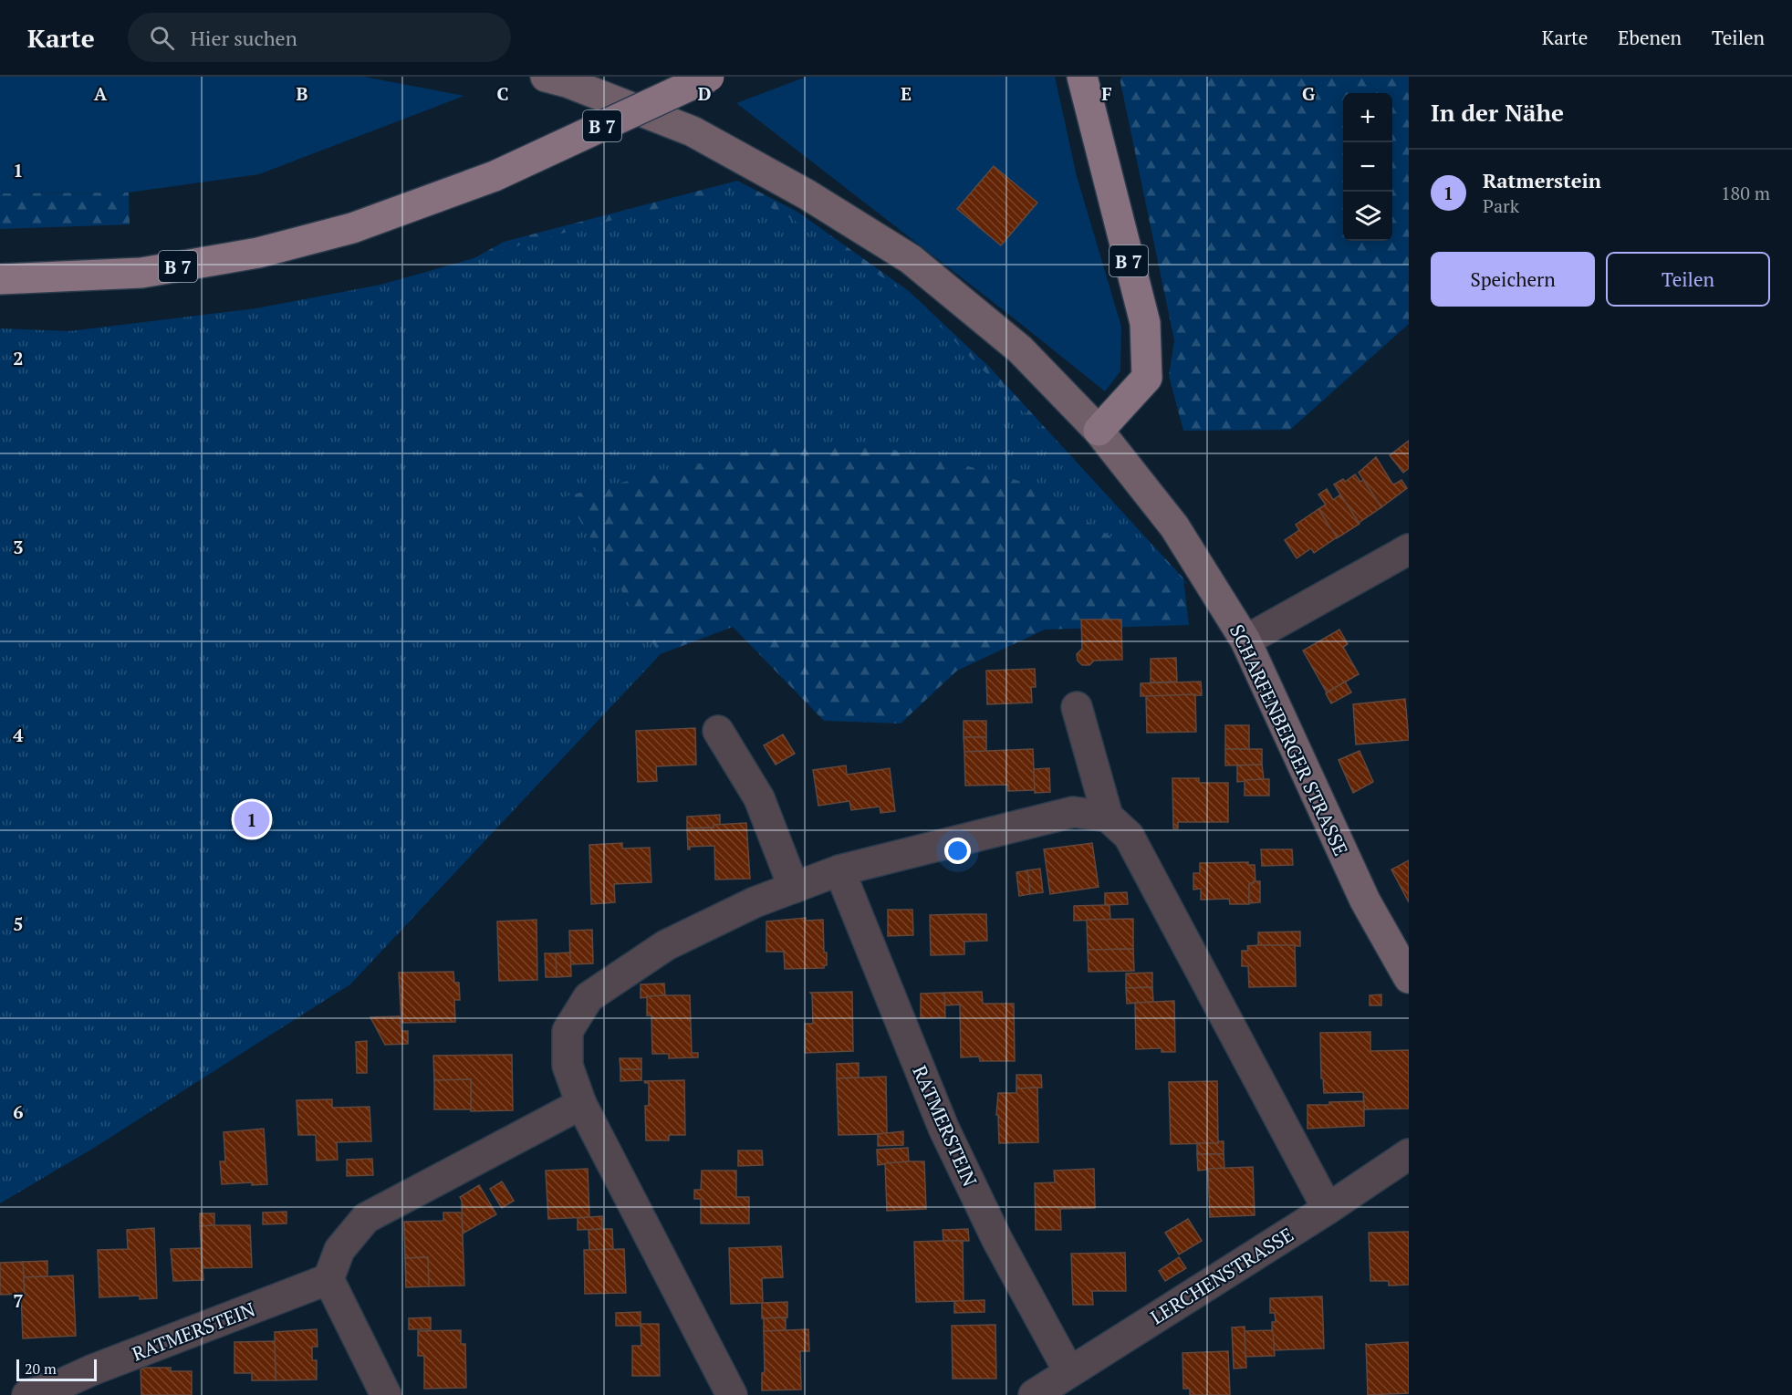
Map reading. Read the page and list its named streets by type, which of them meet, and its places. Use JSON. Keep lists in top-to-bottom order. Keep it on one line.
{"streets":{"main road":["B 7"],"street":["SCHARFENBERGER STRASSE","RATMERSTEIN","LERCHENSTRASSE"]},"crossings":[["B 7","SCHARFENBERGER STRASSE"],["RATMERSTEIN","LERCHENSTRASSE"]],"scale_bar":"20 m","page":{"header":"Karte","search":"Hier suchen","nav":["Karte","Ebenen","Teilen"],"heading":"In der Nähe","map_buttons":["+","−"],"list":[{"mark":"1","name":"Ratmerstein","note":"Park","value":"180 m"}],"buttons":["Speichern","Teilen"],"pins":"1","scale":"20 m"},"grid":{"columns":["A","B","C","D","E","F","G"],"rows":["1","2","3","4","5","6","7"]}}
